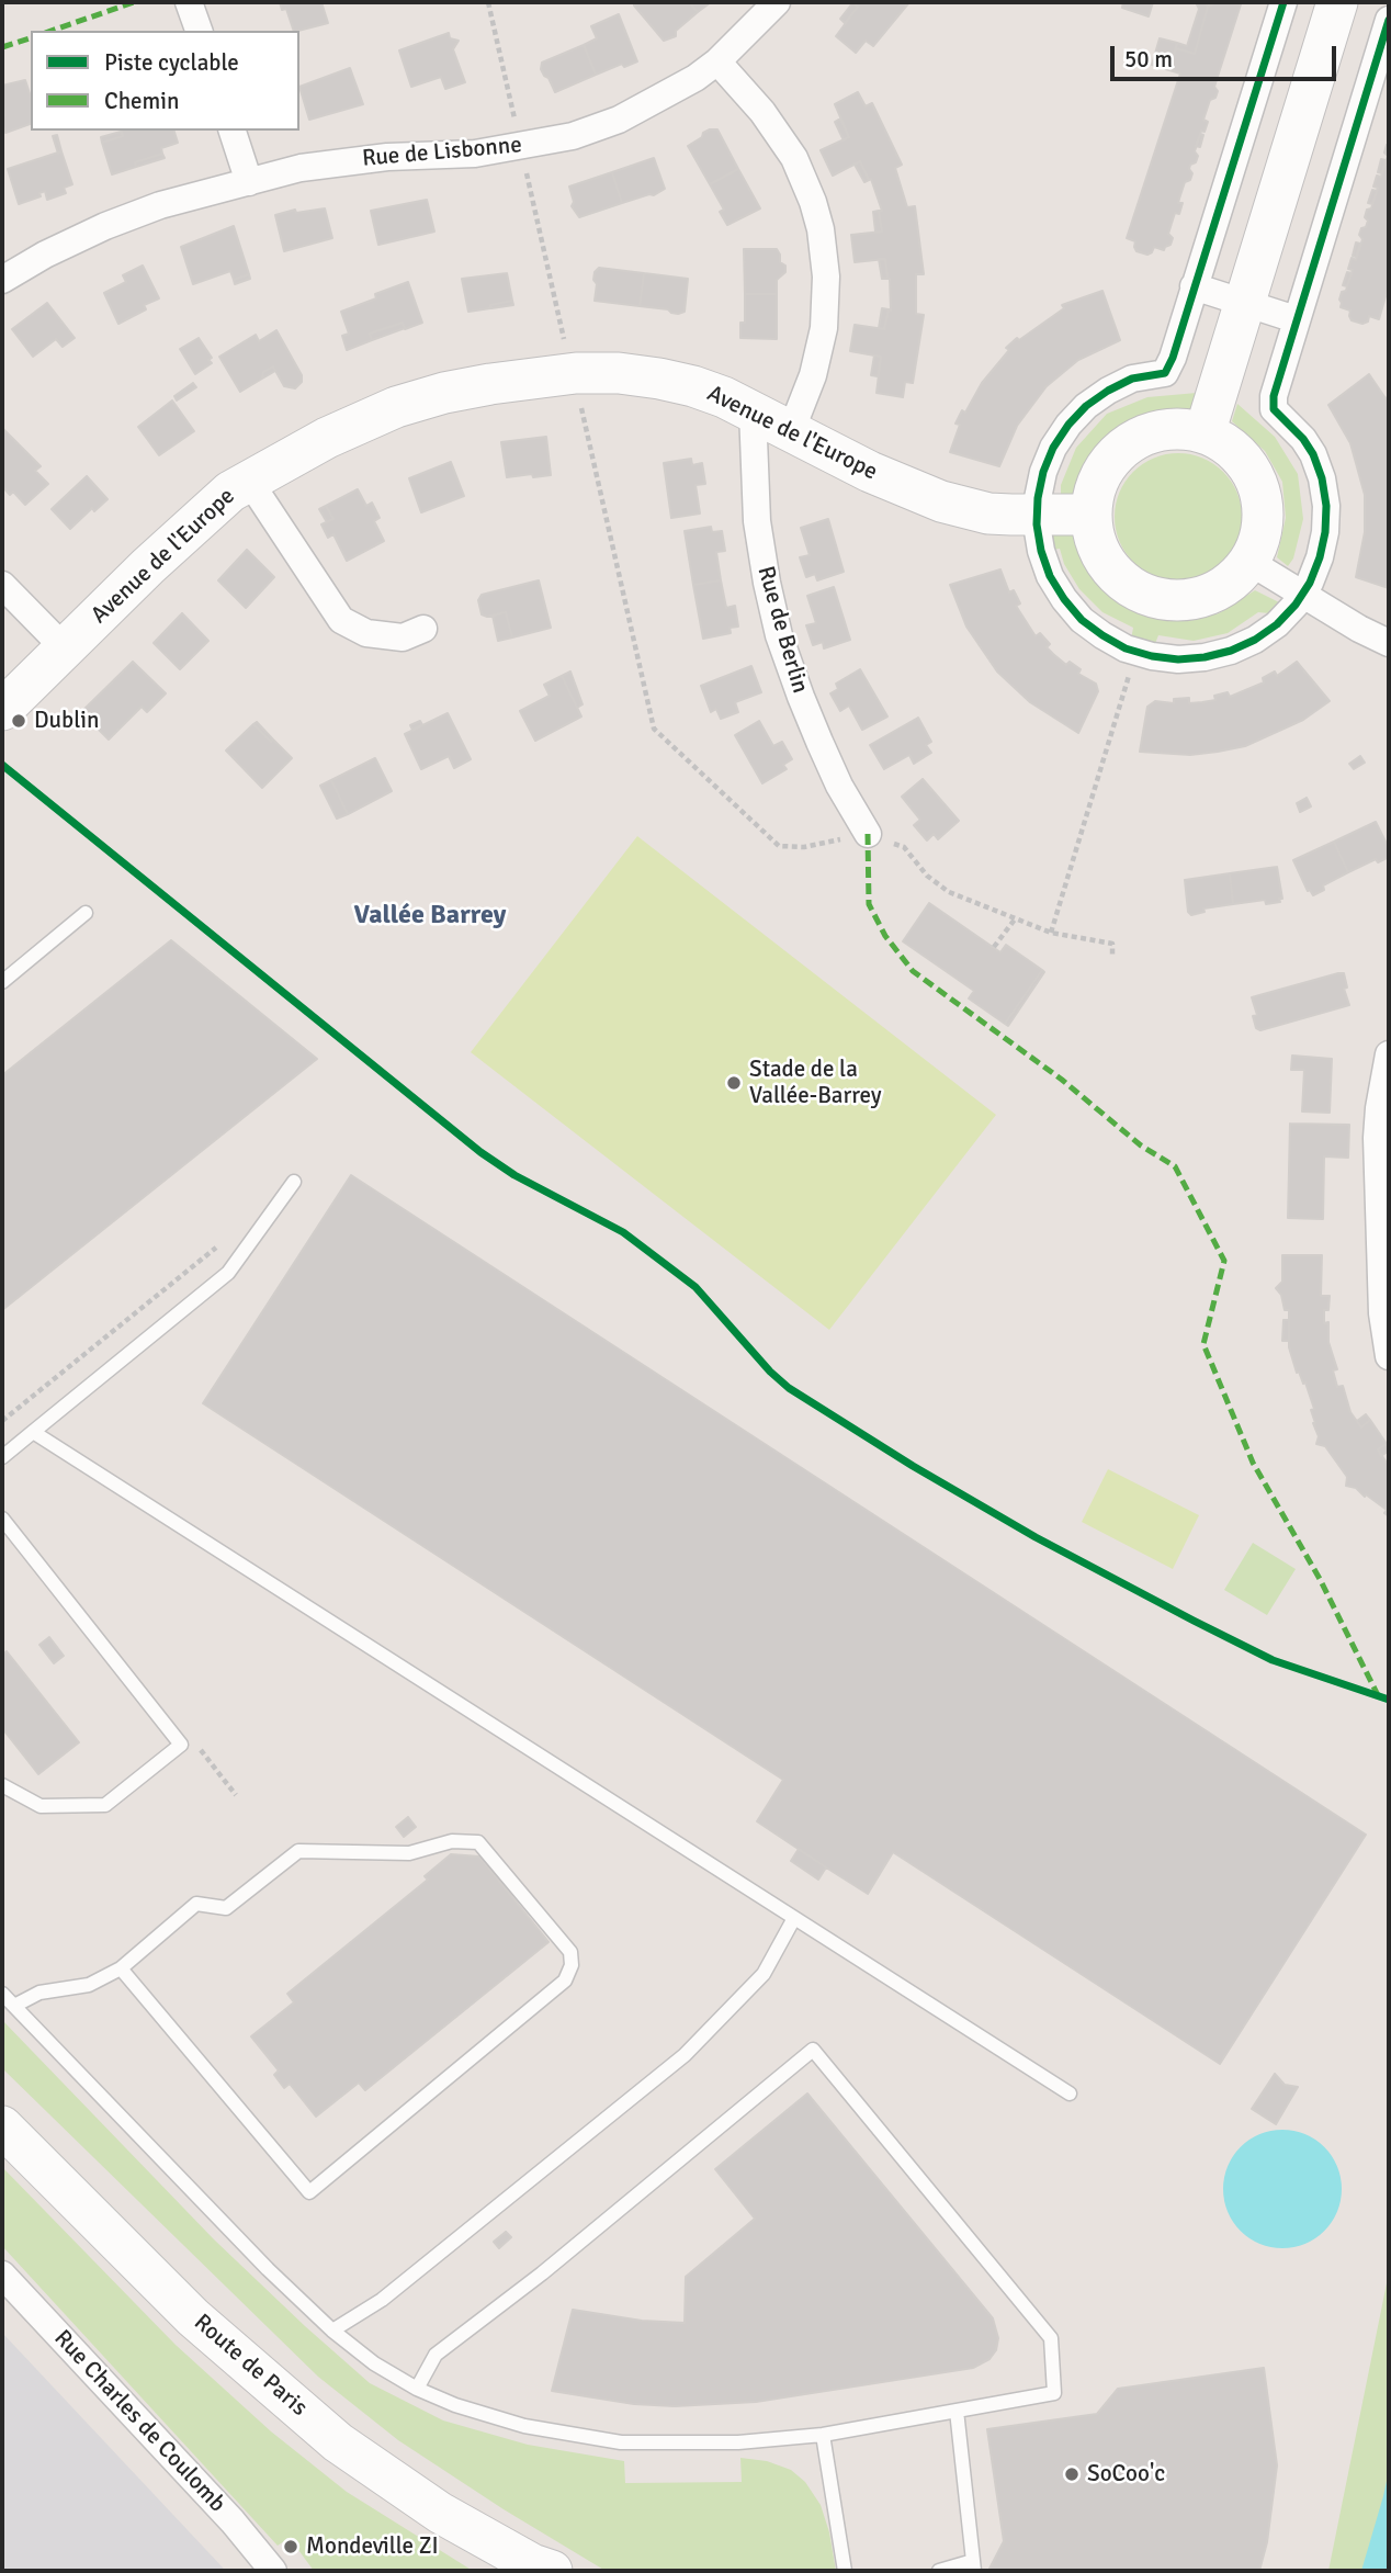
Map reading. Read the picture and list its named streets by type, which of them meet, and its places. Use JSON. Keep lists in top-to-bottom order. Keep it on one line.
{"streets":{"street":["Rue de Lisbonne","Avenue de l'Europe","Rue de Berlin","Route de Paris","Rue Charles de Coulomb"]},"crossings":[["Avenue de l'Europe","Rue de Berlin"]],"districts":["Vallée Barrey"],"places":["Dublin","Stade de la Vallée-Barrey","SoCoo'c","Mondeville ZI"],"legend":["Piste cyclable","Chemin"],"scale_bar":"50 m"}
